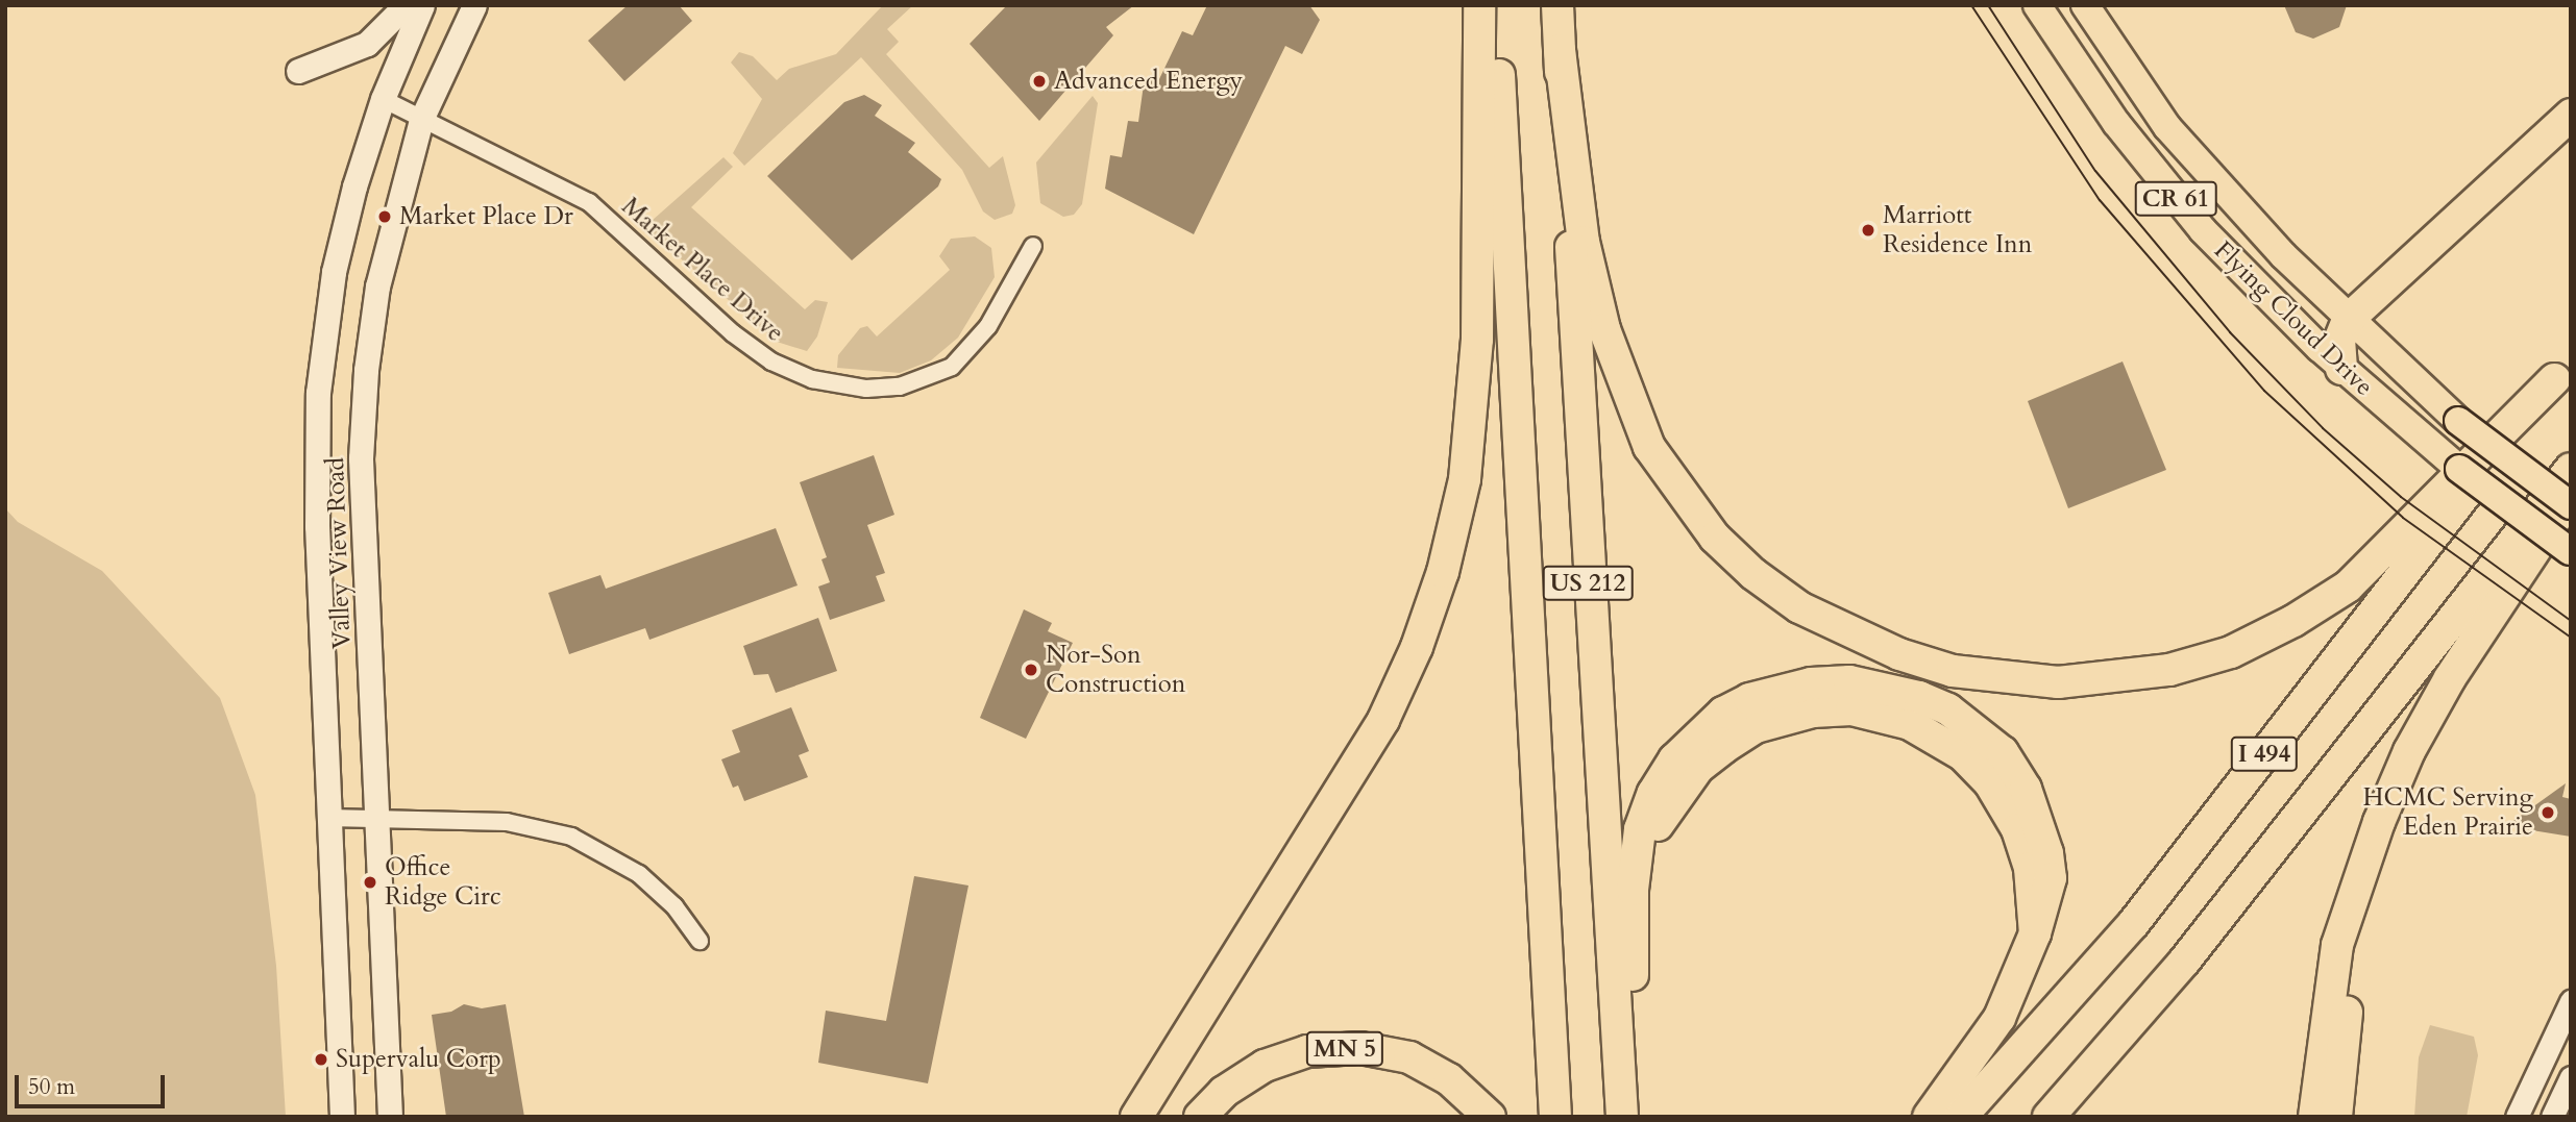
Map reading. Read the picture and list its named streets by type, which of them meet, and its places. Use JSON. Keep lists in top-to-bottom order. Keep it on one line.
{"streets":{"highway":["US 212","I 494","MN 5"],"main road":["CR 61","Flying Cloud Drive","Valley View Road"],"street":["Market Place Drive"]},"crossings":[["Market Place Drive","Valley View Road"]],"places":["Advanced Energy","Market Place Dr","Marriott Residence Inn","Nor-Son Construction","HCMC Serving Eden Prairie","Office Ridge Circ","Supervalu Corp"],"scale_bar":"50 m"}
